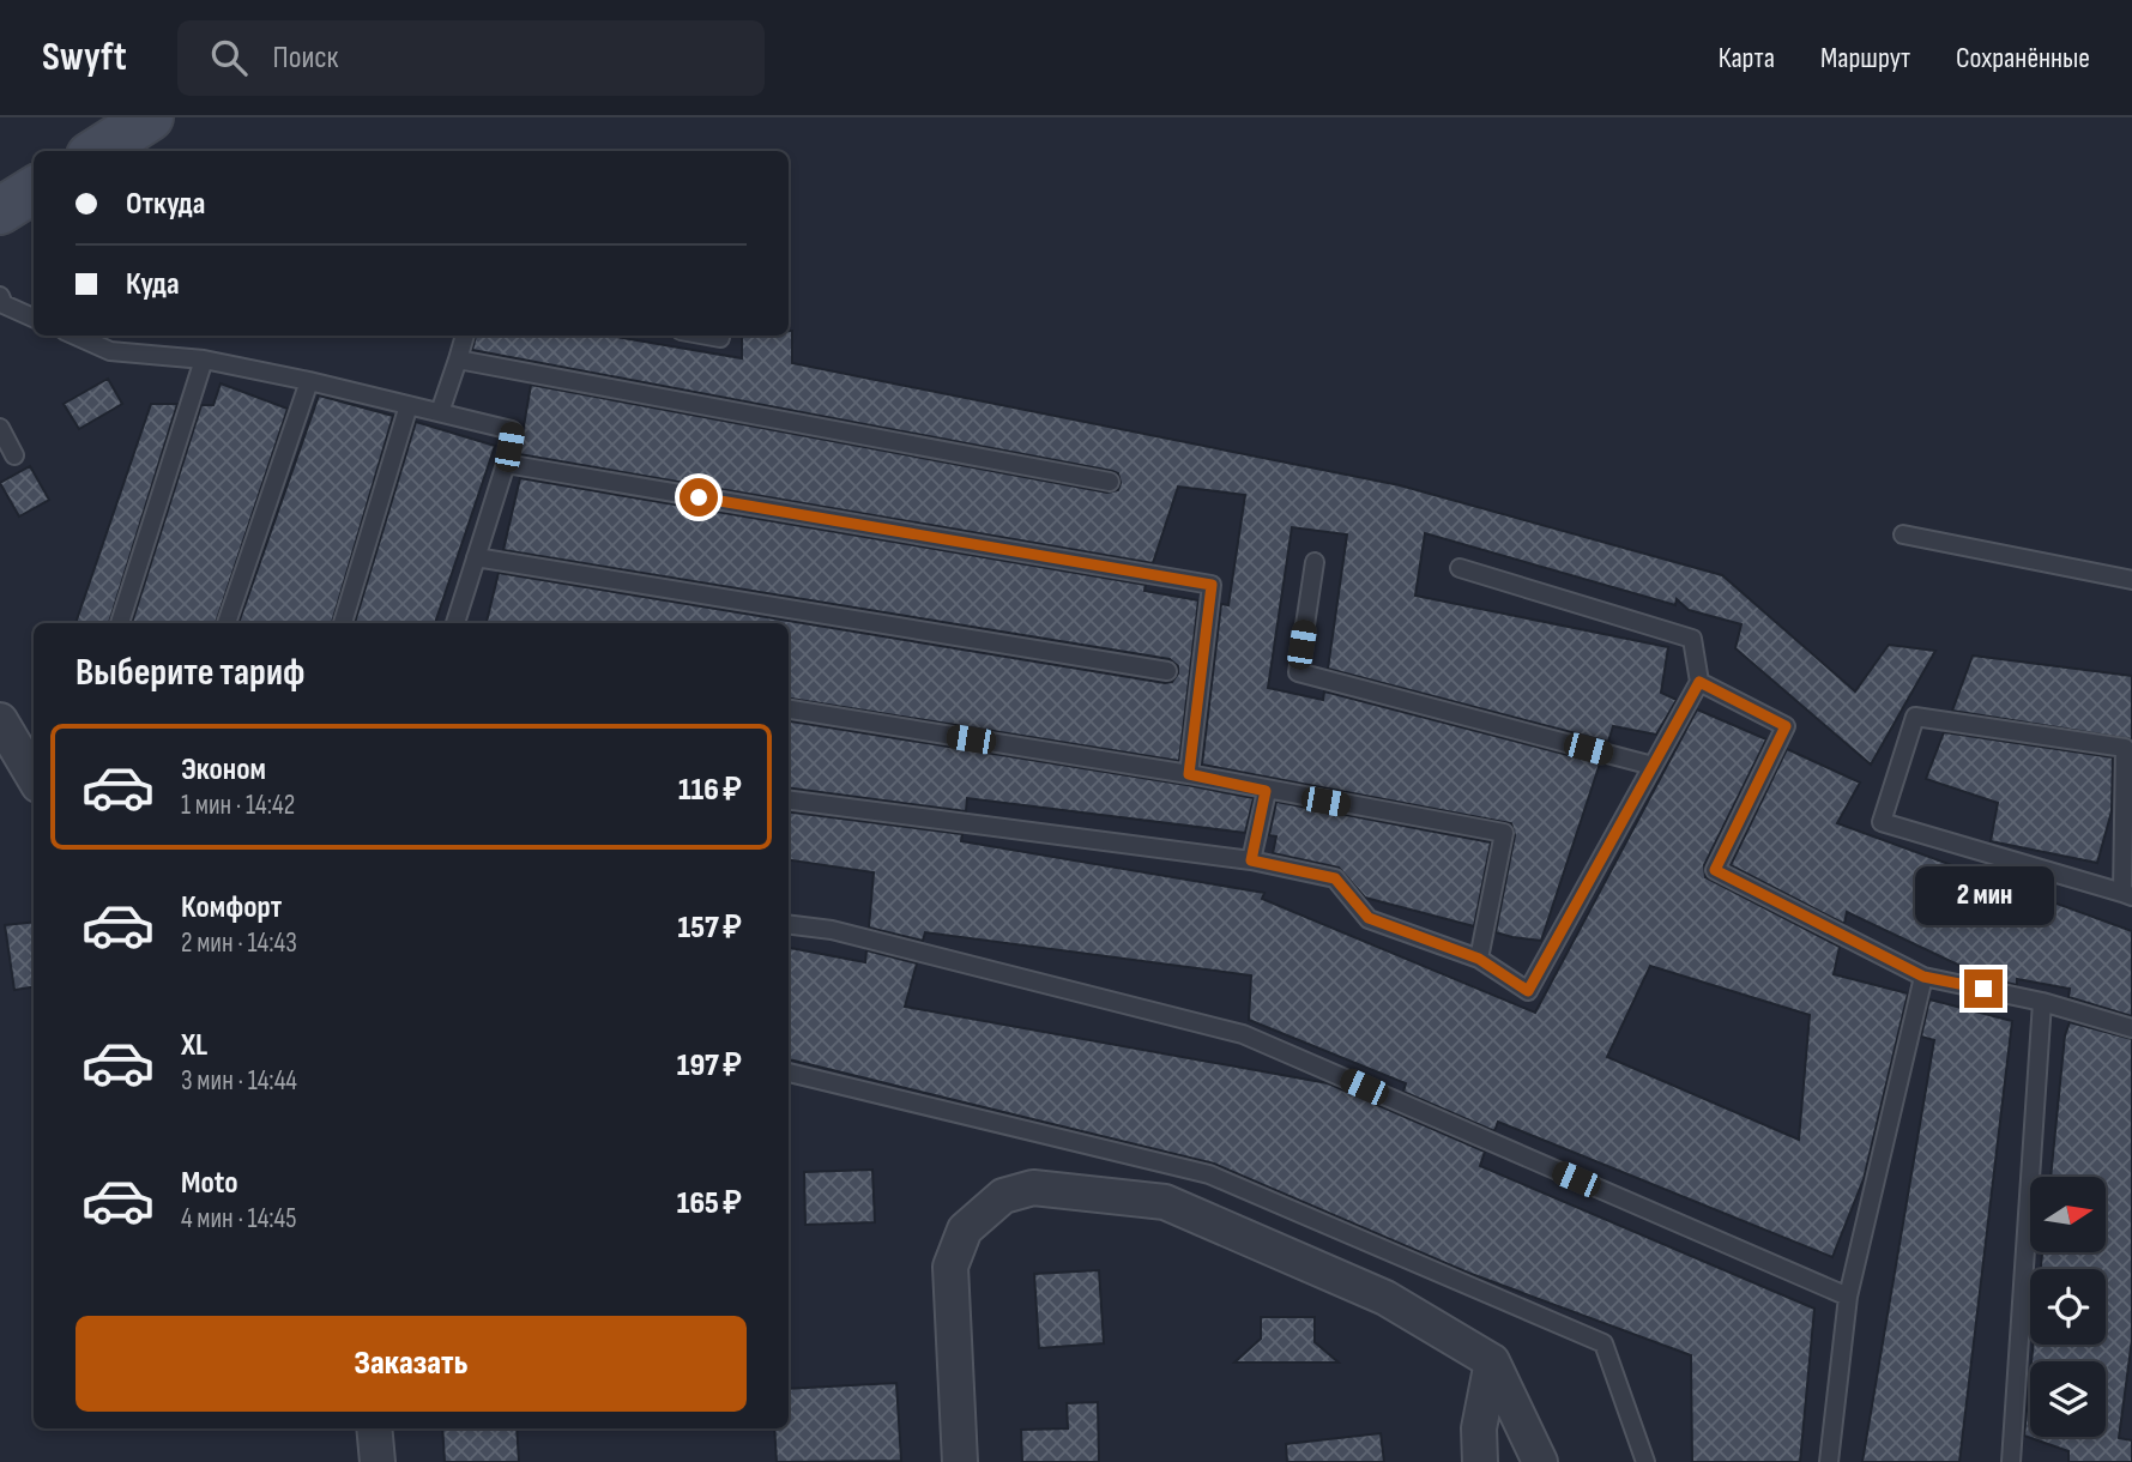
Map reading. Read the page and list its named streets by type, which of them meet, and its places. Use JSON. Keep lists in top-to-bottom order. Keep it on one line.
{"north":"right","page":{"header":"Swyft","search":"Поиск","nav":["Карта","Маршрут","Сохранённые"],"banner":["Откуда","Куда"],"heading":"Выберите тариф","list":[{"name":"Эконом","note":"1 мин · 14:42","value":"116 ₽"},{"name":"Комфорт","note":"2 мин · 14:43","value":"157 ₽"},{"name":"XL","note":"3 мин · 14:44","value":"197 ₽"},{"name":"Moto","note":"4 мин · 14:45","value":"165 ₽"}],"bubble":"2 мин","buttons":"Заказать"}}
